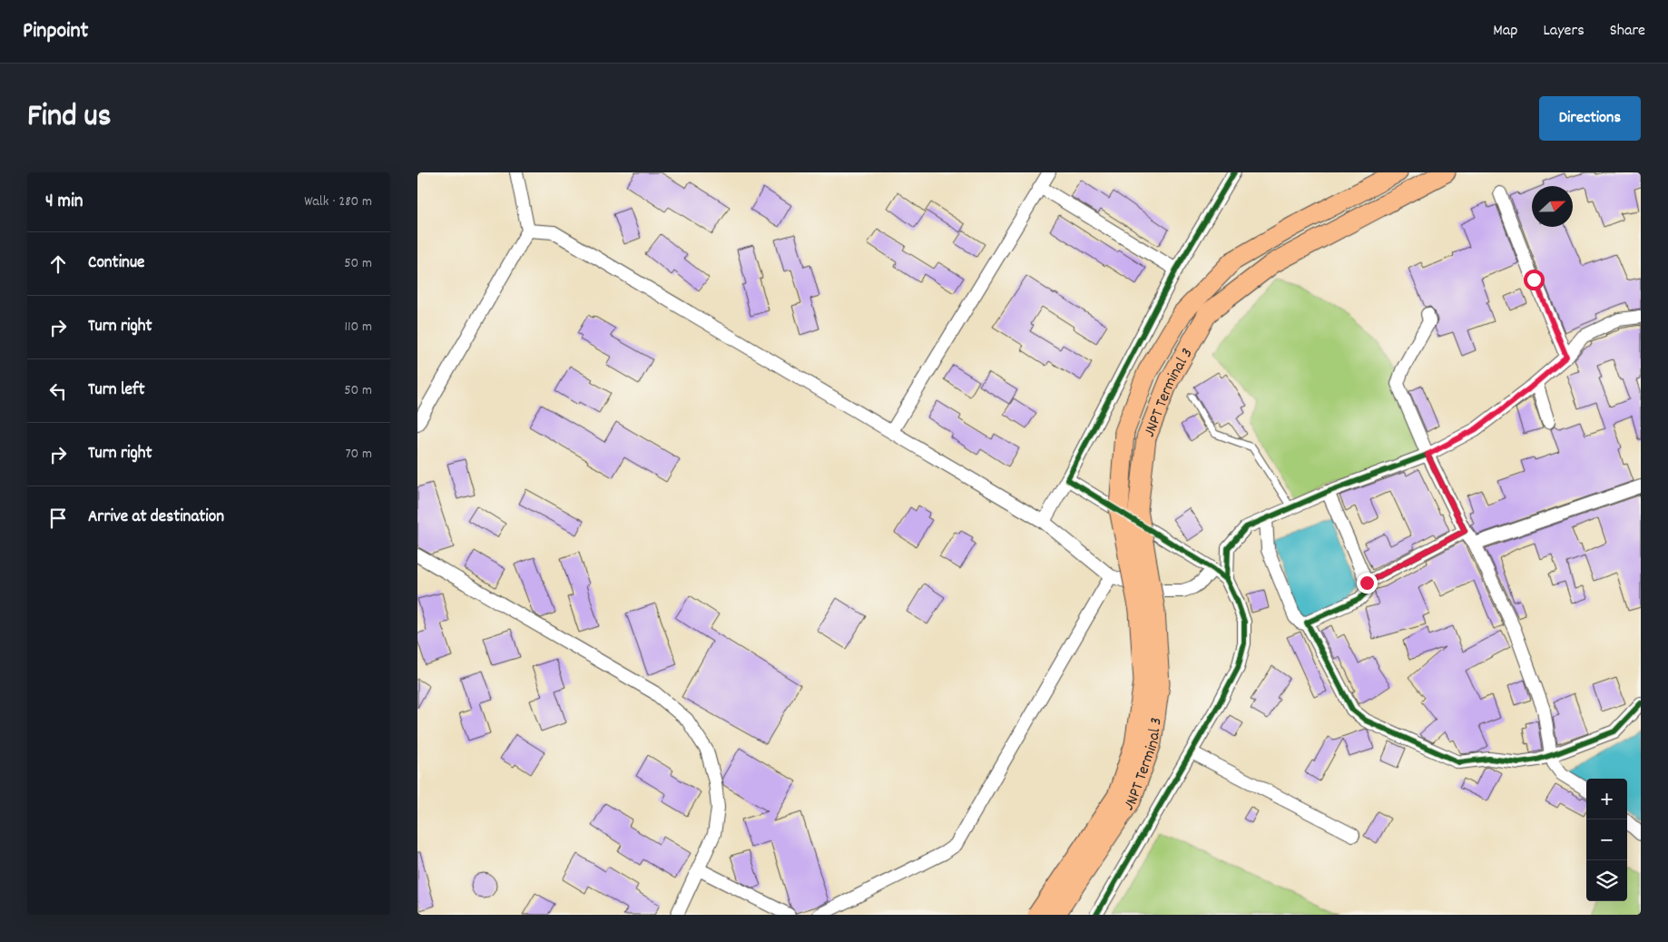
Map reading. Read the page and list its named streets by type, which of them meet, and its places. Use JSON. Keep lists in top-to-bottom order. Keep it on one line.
{"streets":{"main road":["JNPT Terminal 3"]},"north":"right","page":{"header":"Pinpoint","nav":["Map","Layers","Share"],"title":"Find us","buttons":"Directions","heading":["4 min","Walk · 280 m"],"list":[["Continue","50 m"],["Turn right","110 m"],["Turn left","50 m"],["Turn right","70 m"],"Arrive at destination"],"map_buttons":["+","−"]}}
